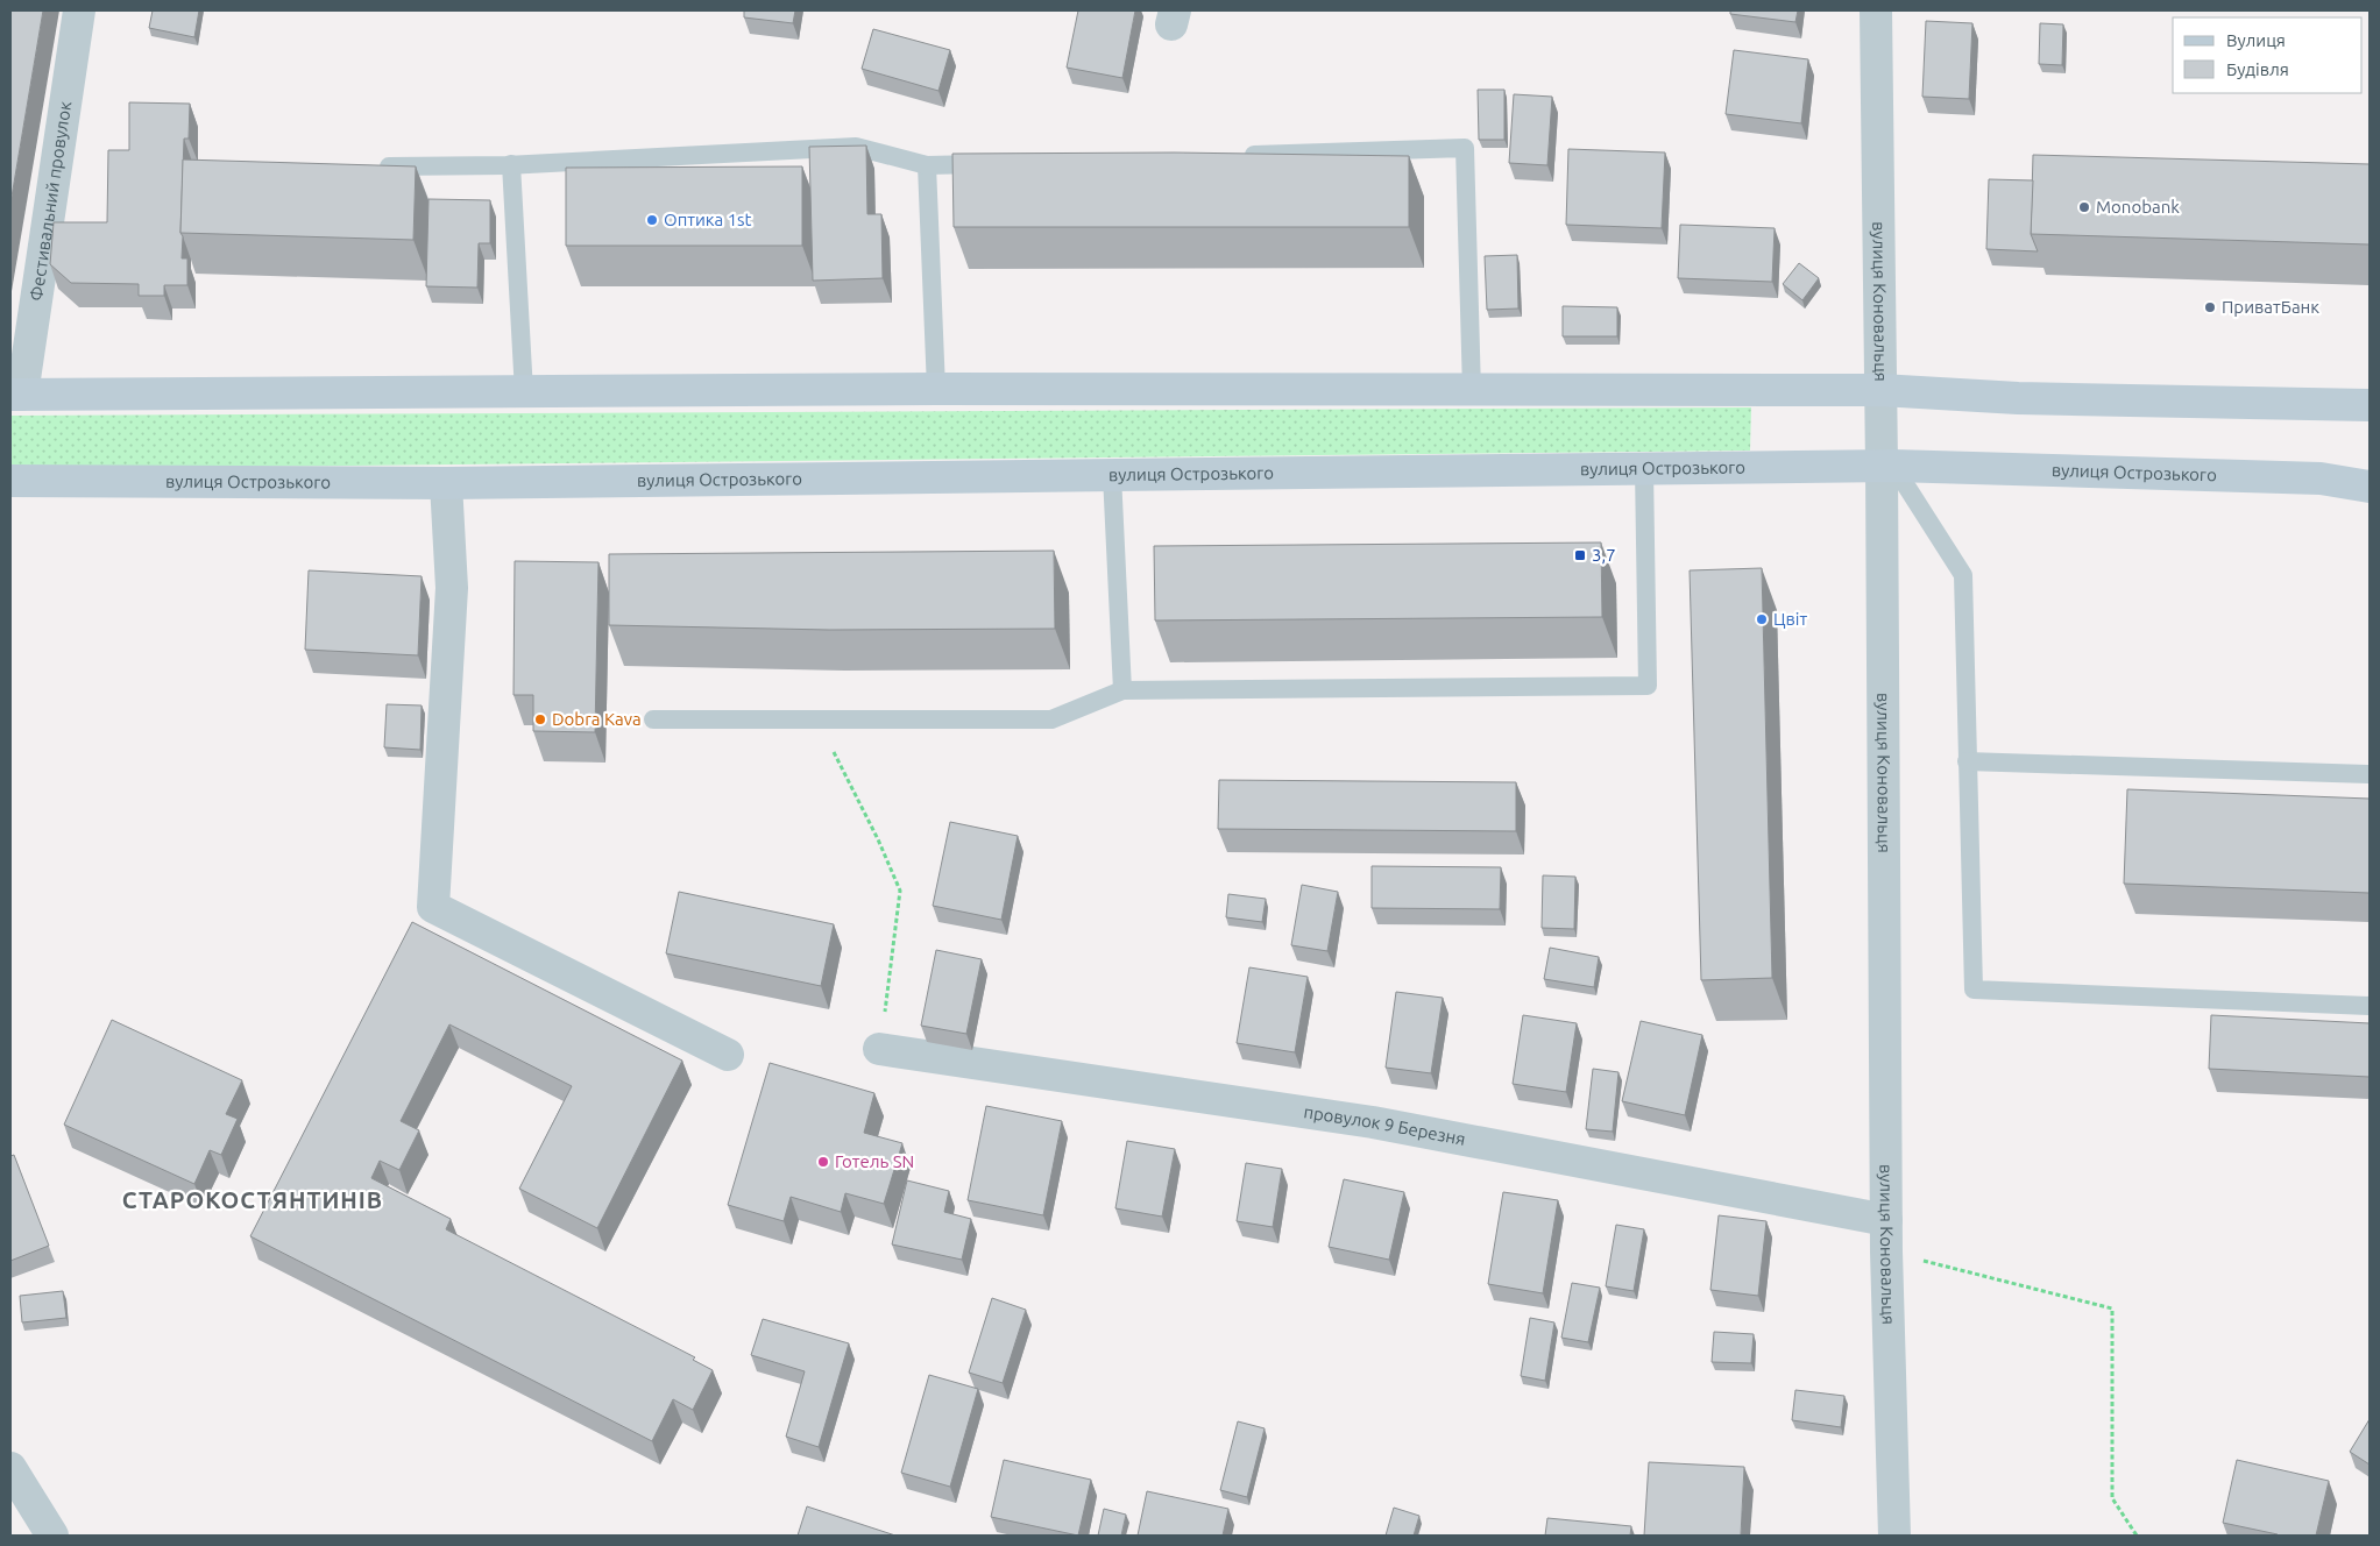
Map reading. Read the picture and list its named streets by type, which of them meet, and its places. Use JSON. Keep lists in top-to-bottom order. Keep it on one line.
{"streets":{"main road":["вулиця Острозького"],"street":["Фестивальний провулок","вулиця Коновальця","провулок 9 Березня"]},"crossings":[["вулиця Коновальця","вулиця Острозького"],["вулиця Коновальця","провулок 9 Березня"]],"districts":["СТАРОКОСТЯНТИНІВ"],"places":{"other":["Monobank","Оптика 1st","ПриватБанк","Цвіт","Dobra Kava","Готель SN"],"transit":["3,7"]},"legend":["Вулиця","Будівля"]}
